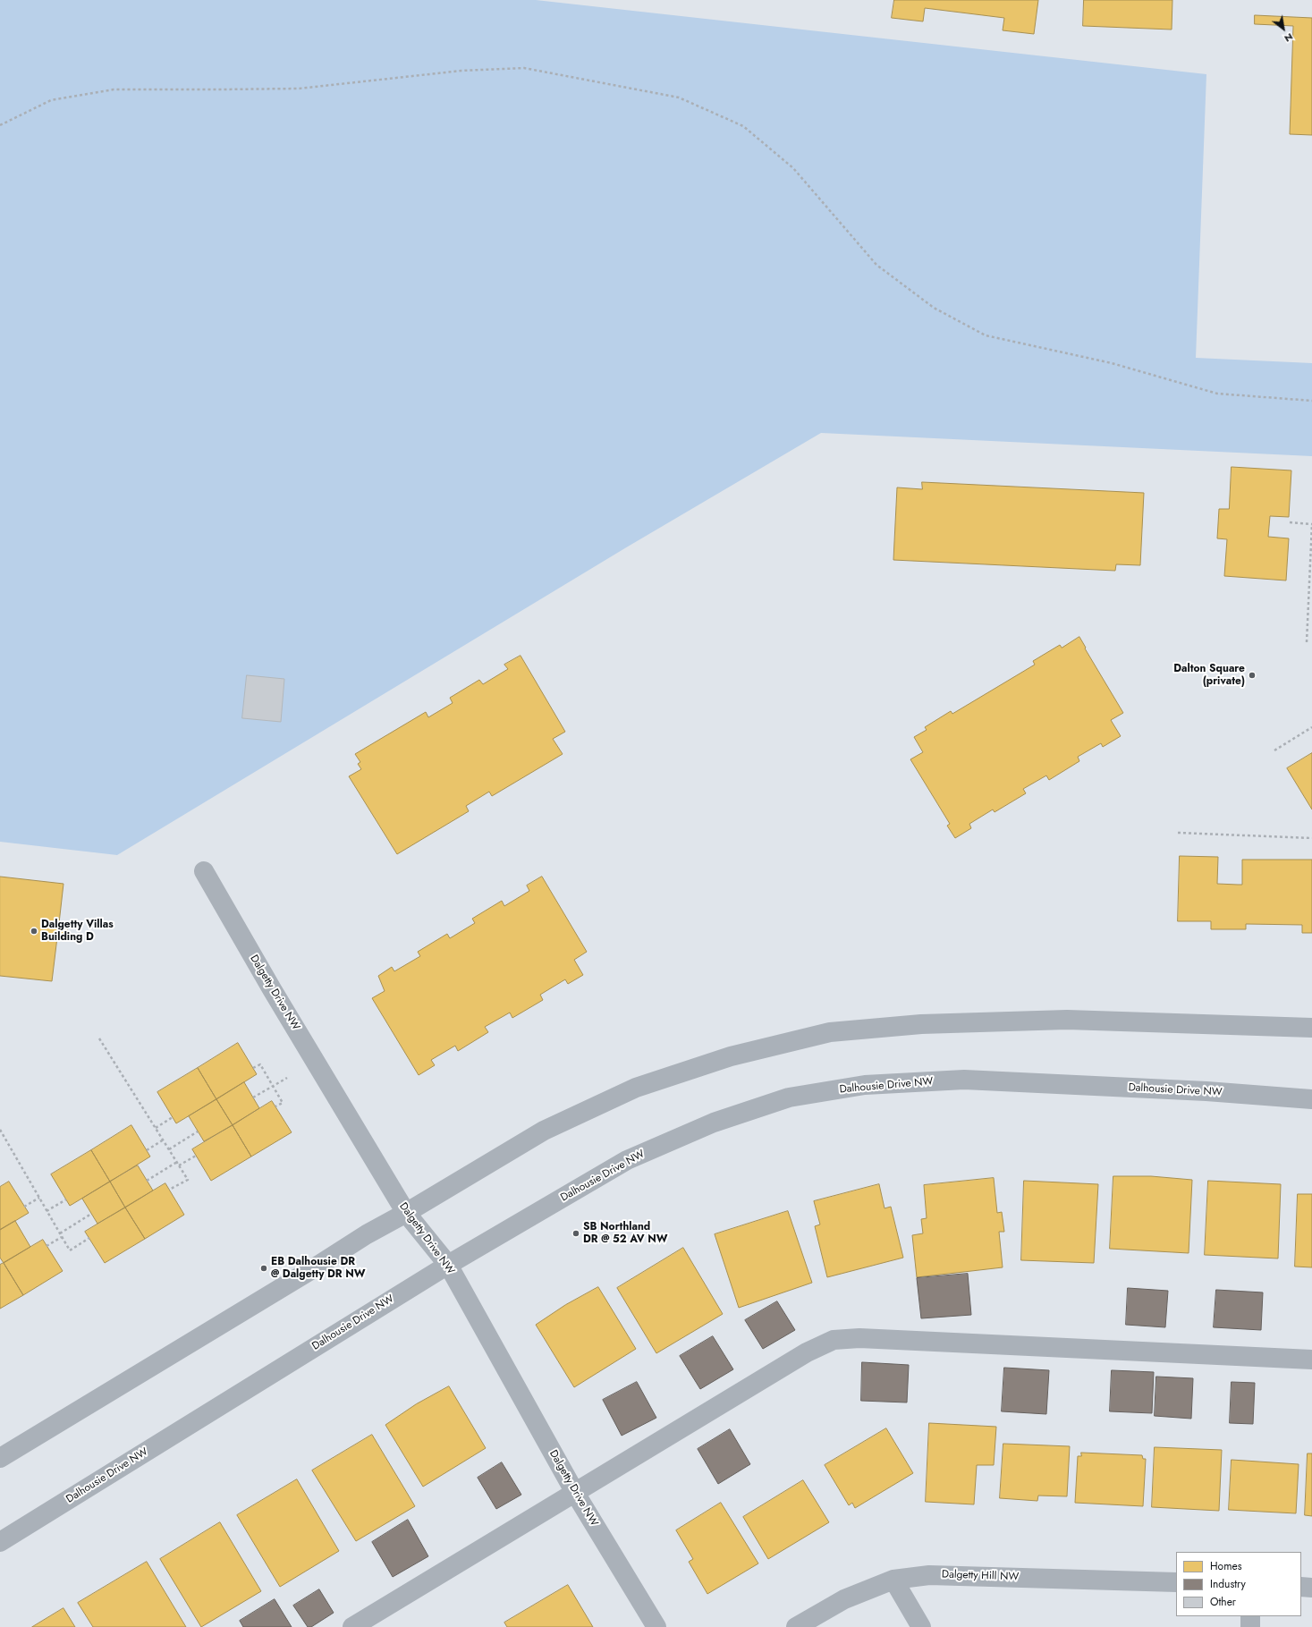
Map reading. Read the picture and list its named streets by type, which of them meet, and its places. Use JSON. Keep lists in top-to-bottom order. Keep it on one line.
{"streets":{"street":["Dalgetty Drive NW","Dalhousie Drive NW","Dalgetty Hill NW"]},"crossings":[["Dalgetty Drive NW","Dalhousie Drive NW"]],"places":["Dalton Square (private)","Dalgetty Villas Building D","SB Northland DR @ 52 AV NW","EB Dalhousie DR @ Dalgetty DR NW"],"legend":["Homes","Industry","Other"],"north":"bottom right"}
